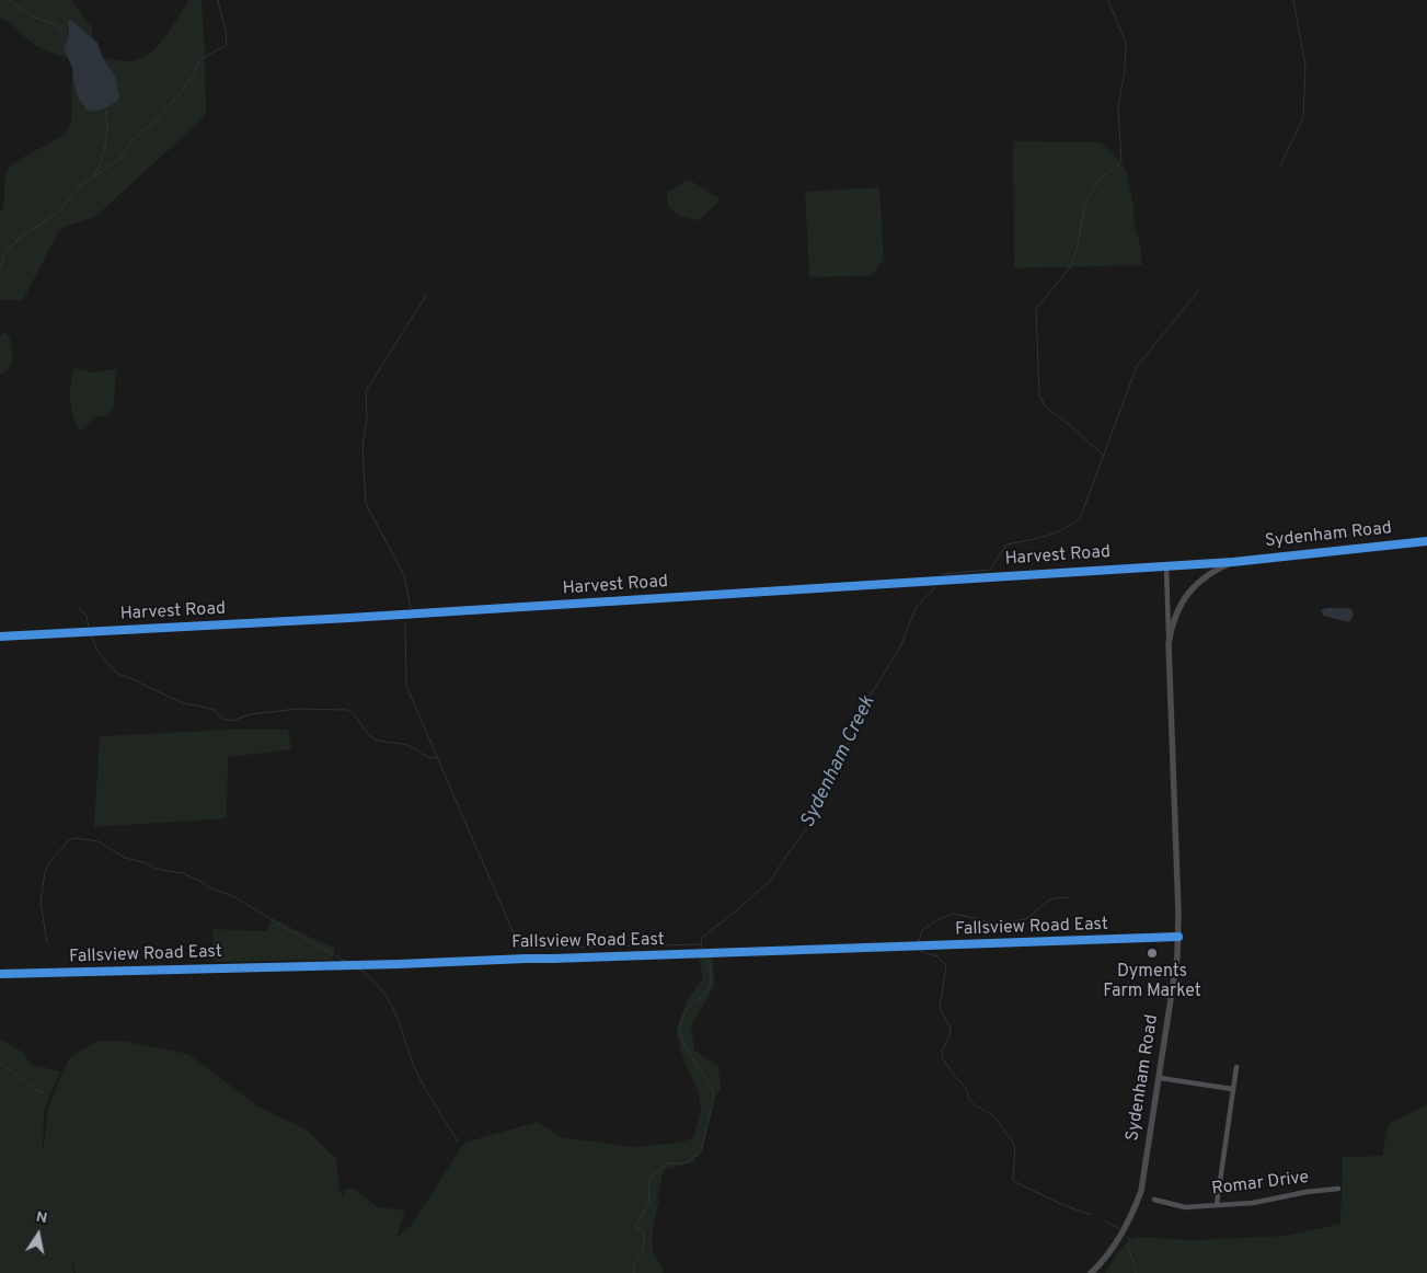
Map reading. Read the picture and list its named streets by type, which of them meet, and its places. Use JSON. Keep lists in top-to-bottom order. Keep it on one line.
{"streets":{"main road":["Sydenham Road"],"street":["Harvest Road","Fallsview Road East","Romar Drive"]},"crossings":[["Sydenham Road","Harvest Road"],["Sydenham Road","Fallsview Road East"]],"water":["Sydenham Creek"],"places":["Dyments Farm Market"],"north":"top"}
